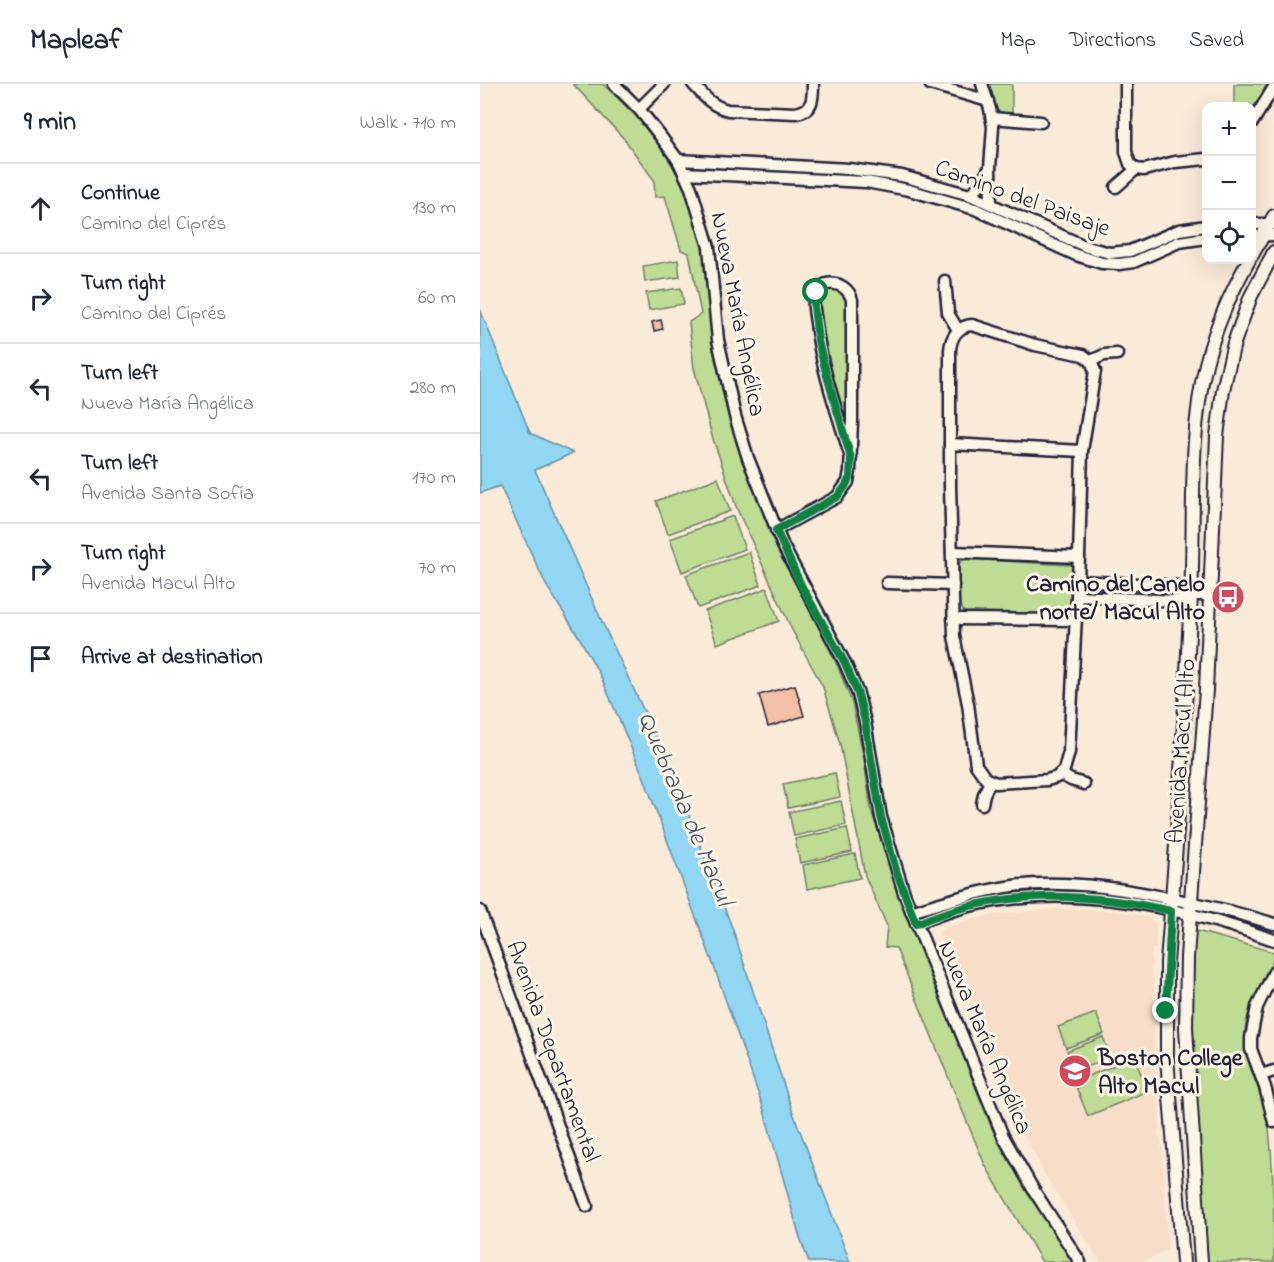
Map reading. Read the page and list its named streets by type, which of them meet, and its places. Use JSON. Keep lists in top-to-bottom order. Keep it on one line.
{"streets":{"street":["Camino del Paisaje","Nueva María Angélica","Avenida Macul Alto","Avenida Departamental"]},"crossings":[["Camino del Paisaje","Nueva María Angélica"]],"water":["Quebrada de Macul"],"places":{"bus stop":["Camino del Canelo norte/ Macul Alto"],"school or university":["Boston College Alto Macul"]},"page":{"header":"Mapleaf","nav":["Map","Directions","Saved"],"heading":["9 min","Walk · 710 m"],"map_buttons":["+","−"],"list":[["Continue","Camino del Ciprés","130 m"],["Turn right","Camino del Ciprés","60 m"],["Turn left","Nueva María Angélica","280 m"],["Turn left","Avenida Santa Sofía","170 m"],["Turn right","Avenida Macul Alto","70 m"],"Arrive at destination"]}}
